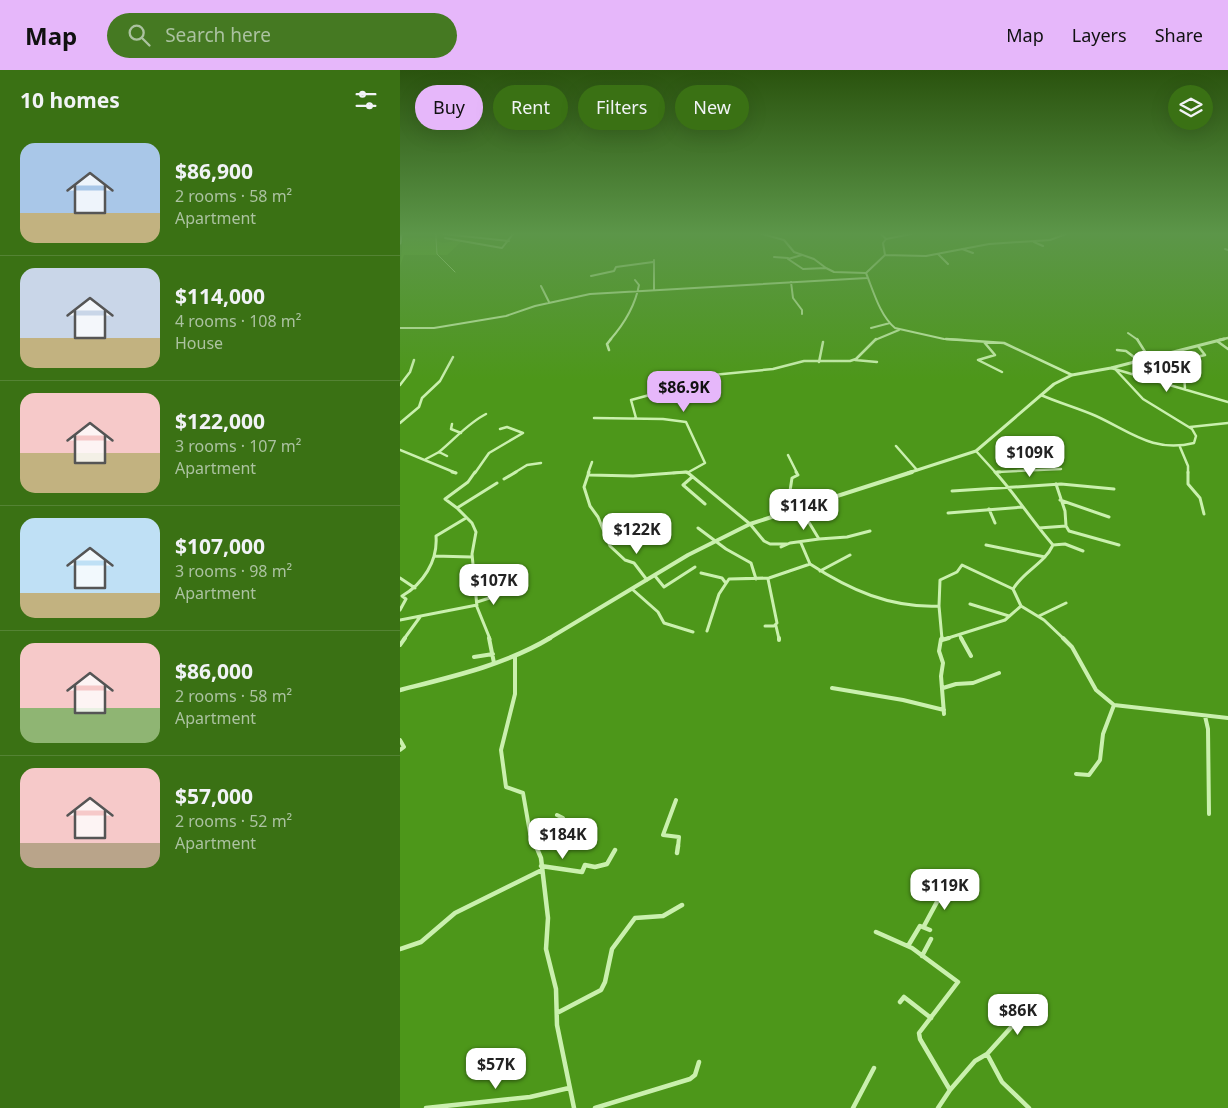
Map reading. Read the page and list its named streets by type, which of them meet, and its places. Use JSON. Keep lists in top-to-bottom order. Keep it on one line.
{"page":{"header":"Map","search":"Search here","nav":["Map","Layers","Share"],"heading":"10 homes","chip":["Buy","Rent","Filters","New"],"list":[{"name":"$86,900","note":"2 rooms · 58 m² · Apartment"},{"name":"$114,000","note":"4 rooms · 108 m² · House"},{"name":"$122,000","note":"3 rooms · 107 m² · Apartment"},{"name":"$107,000","note":"3 rooms · 98 m² · Apartment"},{"name":"$86,000","note":"2 rooms · 58 m² · Apartment"},{"name":"$57,000","note":"2 rooms · 52 m² · Apartment"}],"price":["$105K","$86.9K","$109K","$114K","$122K","$107K","$184K","$119K","$86K","$57K"]}}
